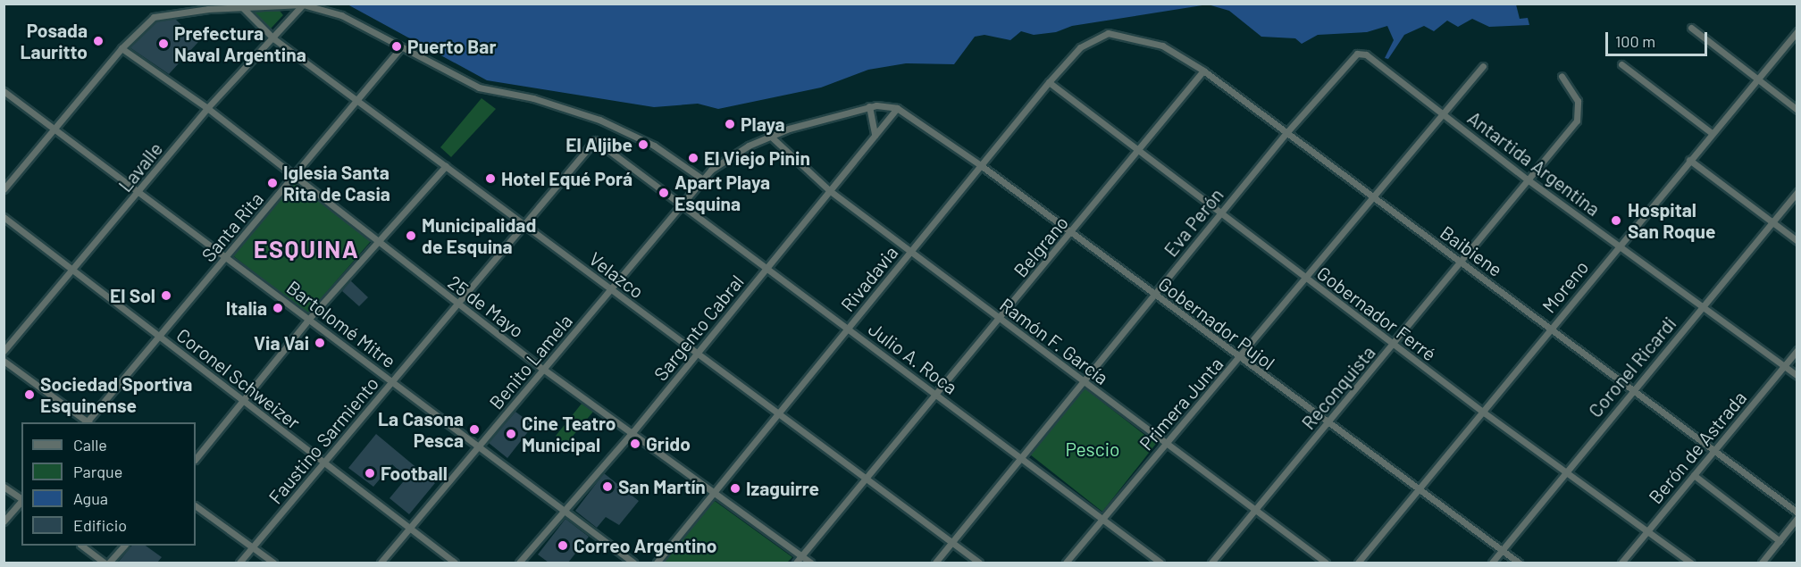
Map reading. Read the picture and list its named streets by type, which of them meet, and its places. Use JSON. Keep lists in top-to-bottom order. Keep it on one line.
{"streets":{"street":["Antartida Argentina","Lavalle","Eva Perón","Santa Rita","Belgrano","Baibiene","Velazco","Rivadavia","Moreno","25 de Mayo","Gobernador Ferré","Gobernador Pujol","Bartolomé Mitre","Sargento Cabral","Ramón F. García","Julio A. Roca","Benito Lamela","Coronel Ricardi","Coronel Schweizer","Reconquista","Primera Junta","Faustino Sarmiento","Berón de Astrada"]},"crossings":[["Antartida Argentina","Eva Perón"],["Antartida Argentina","Moreno"],["Antartida Argentina","Coronel Ricardi"],["Antartida Argentina","Reconquista"],["Antartida Argentina","Primera Junta"],["Antartida Argentina","Berón de Astrada"],["Lavalle","Velazco"],["Lavalle","25 de Mayo"],["Lavalle","Bartolomé Mitre"],["Lavalle","Coronel Schweizer"],["Eva Perón","Baibiene"],["Eva Perón","Velazco"],["Eva Perón","Gobernador Ferré"],["Eva Perón","Gobernador Pujol"],["Eva Perón","Ramón F. García"],["Eva Perón","Julio A. Roca"],["Santa Rita","Velazco"],["Santa Rita","25 de Mayo"],["Santa Rita","Bartolomé Mitre"],["Santa Rita","Coronel Schweizer"],["Belgrano","Baibiene"],["Belgrano","Velazco"],["Belgrano","25 de Mayo"],["Belgrano","Gobernador Ferré"],["Belgrano","Gobernador Pujol"],["Belgrano","Ramón F. García"],["Belgrano","Julio A. Roca"],["Baibiene","Rivadavia"],["Baibiene","Moreno"],["Baibiene","Coronel Ricardi"],["Baibiene","Reconquista"],["Baibiene","Primera Junta"],["Baibiene","Berón de Astrada"],["Velazco","Rivadavia"],["Velazco","Sargento Cabral"],["Velazco","Benito Lamela"],["Velazco","Faustino Sarmiento"],["Rivadavia","25 de Mayo"],["Rivadavia","Gobernador Ferré"],["Rivadavia","Gobernador Pujol"],["Rivadavia","Ramón F. García"],["Rivadavia","Julio A. Roca"],["Moreno","Gobernador Ferré"],["Moreno","Gobernador Pujol"],["25 de Mayo","Sargento Cabral"],["25 de Mayo","Benito Lamela"],["25 de Mayo","Faustino Sarmiento"],["Gobernador Ferré","Coronel Ricardi"],["Gobernador Ferré","Reconquista"],["Gobernador Ferré","Primera Junta"],["Gobernador Ferré","Berón de Astrada"],["Gobernador Pujol","Sargento Cabral"],["Gobernador Pujol","Coronel Ricardi"],["Gobernador Pujol","Reconquista"],["Gobernador Pujol","Primera Junta"],["Bartolomé Mitre","Sargento Cabral"],["Bartolomé Mitre","Benito Lamela"],["Bartolomé Mitre","Faustino Sarmiento"],["Sargento Cabral","Ramón F. García"],["Sargento Cabral","Julio A. Roca"],["Ramón F. García","Benito Lamela"],["Ramón F. García","Reconquista"],["Ramón F. García","Primera Junta"],["Julio A. Roca","Benito Lamela"],["Julio A. Roca","Primera Junta"],["Julio A. Roca","Faustino Sarmiento"],["Benito Lamela","Coronel Schweizer"],["Coronel Schweizer","Faustino Sarmiento"]],"districts":["ESQUINA"],"parks":["Pescio"],"places":["Posada Lauritto","Prefectura Naval Argentina","Puerto Bar","Playa","El Aljibe","El Viejo Pinin","Hotel Equé Porá","Iglesia Santa Rita de Casia","Apart Playa Esquina","Hospital San Roque","Municipalidad de Esquina","El Sol","Italia","Via Vai","Sociedad Sportiva Esquinense","La Casona Pesca","Cine Teatro Municipal","Grido","Football","San Martín","Izaguirre","Correo Argentino"],"legend":["Calle","Parque","Agua","Edificio"],"scale_bar":"100 m"}
